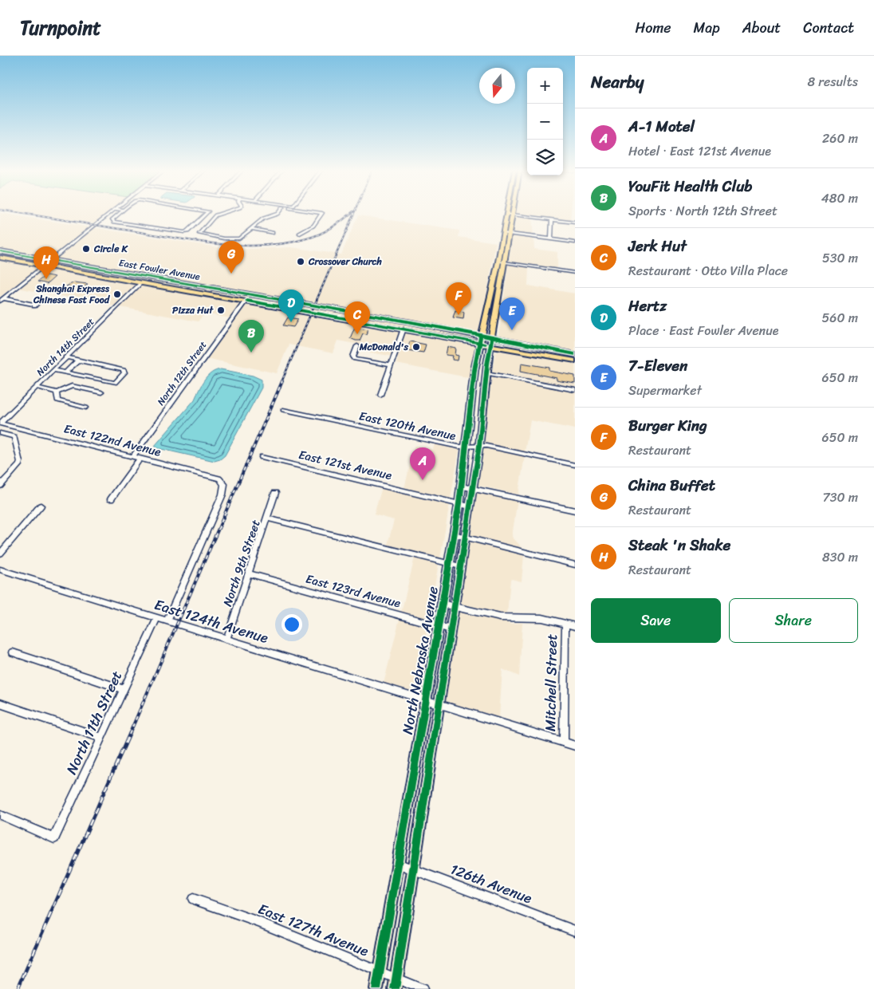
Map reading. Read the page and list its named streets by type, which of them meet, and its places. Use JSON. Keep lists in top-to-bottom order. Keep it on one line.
{"streets":{"main road":["East Fowler Avenue","North Nebraska Avenue"],"street":["North 14th Street","North 12th Street","East 120th Avenue","East 122nd Avenue","East 121st Avenue","North 9th Street","East 123rd Avenue","East 124th Avenue","Mitchell Street","North 11th Street","126th Avenue","East 127th Avenue"]},"crossings":[["East Fowler Avenue","North 14th Street"],["East Fowler Avenue","North 12th Street"],["East Fowler Avenue","North Nebraska Avenue"],["North 14th Street","East 122nd Avenue"],["North 12th Street","East 122nd Avenue"],["East 120th Avenue","North Nebraska Avenue"],["East 122nd Avenue","East 124th Avenue"],["East 121st Avenue","North Nebraska Avenue"],["North 9th Street","East 123rd Avenue"],["North 9th Street","East 124th Avenue"],["East 123rd Avenue","North Nebraska Avenue"],["East 124th Avenue","North Nebraska Avenue"],["East 124th Avenue","Mitchell Street"],["East 124th Avenue","North 11th Street"],["North Nebraska Avenue","126th Avenue"],["North Nebraska Avenue","East 127th Avenue"]],"places":["Circle K","Crossover Church","Shanghai Express Chinese Fast Food","Pizza Hut","McDonald's"],"north":"bottom","page":{"header":"Turnpoint","nav":["Home","Map","About","Contact"],"heading":["Nearby","8 results"],"map_buttons":["+","−"],"list":[{"mark":"A","name":"A-1 Motel","note":"Hotel · East 121st Avenue","value":"260 m"},{"mark":"B","name":"YouFit Health Club","note":"Sports · North 12th Street","value":"480 m"},{"mark":"C","name":"Jerk Hut","note":"Restaurant · Otto Villa Place","value":"530 m"},{"mark":"D","name":"Hertz","note":"Place · East Fowler Avenue","value":"560 m"},{"mark":"E","name":"7-Eleven","note":"Supermarket","value":"650 m"},{"mark":"F","name":"Burger King","note":"Restaurant","value":"650 m"},{"mark":"G","name":"China Buffet","note":"Restaurant","value":"730 m"},{"mark":"H","name":"Steak 'n Shake","note":"Restaurant","value":"830 m"}],"pins":["G","H","F","D","E","C","B","A"],"buttons":["Save","Share"]}}
